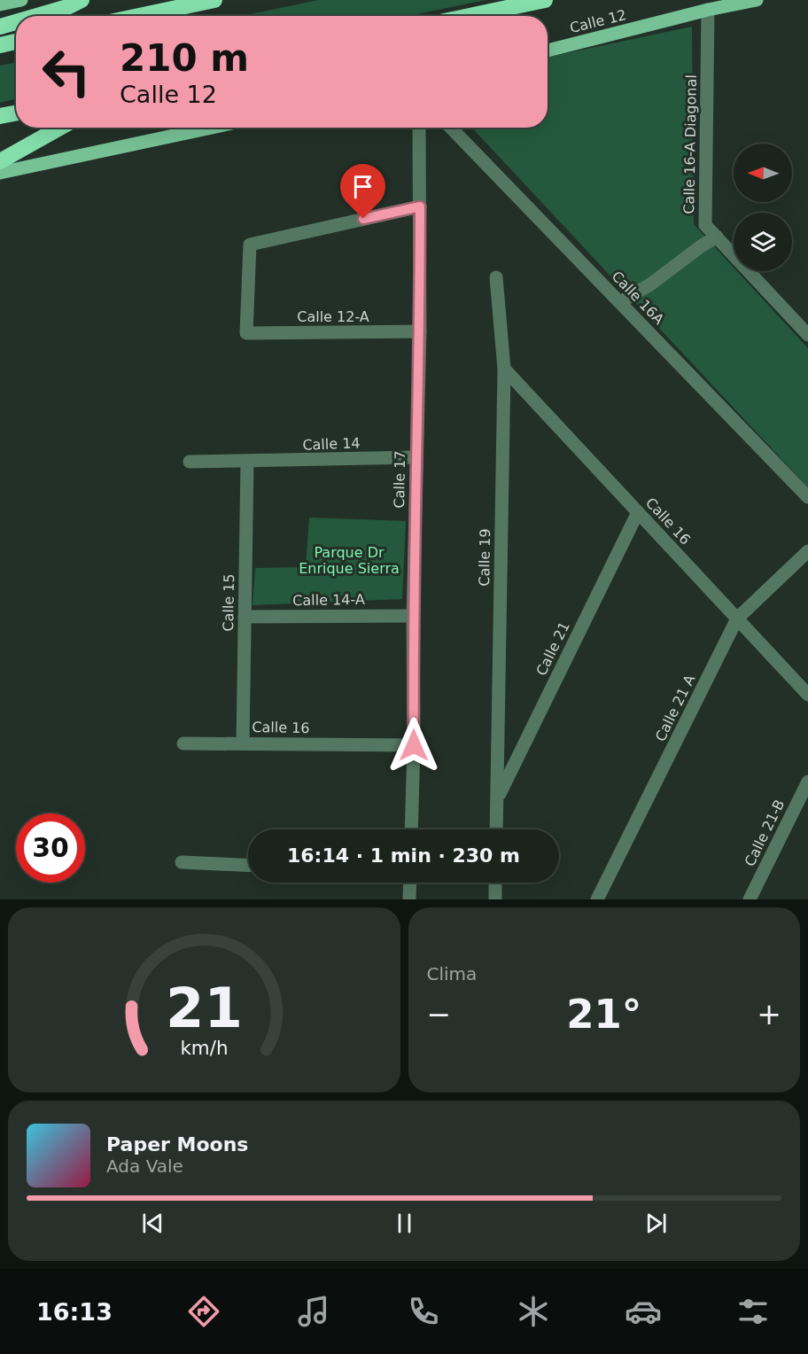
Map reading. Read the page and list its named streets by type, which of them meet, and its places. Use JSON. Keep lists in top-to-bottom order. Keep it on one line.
{"streets":{"main road":["Calle 12"],"street":["Calle 16-A Diagonal","Calle 16A","Calle 12-A","Calle 14","Calle 17","Calle 16","Calle 19","Calle 14-A","Calle 15","Calle 21","Calle 21 A","Calle 21-B"]},"crossings":[["Calle 12","Calle 16-A Diagonal"],["Calle 12-A","Calle 17"],["Calle 14","Calle 17"],["Calle 14","Calle 15"],["Calle 17","Calle 16"],["Calle 17","Calle 14-A"],["Calle 16","Calle 19"],["Calle 16","Calle 15"],["Calle 16","Calle 21"],["Calle 16","Calle 21 A"],["Calle 19","Calle 21"],["Calle 14-A","Calle 15"]],"parks":["Parque Dr Enrique Sierra"],"north":"left","page":{"turn":["210 m","Calle 12"],"limit":"30","trip":"16:14 · 1 min · 230 m","tile":"Clima","heat":["−","21°","+"],"song":["Paper Moons","Ada Vale"],"tabs":"16:13","gauge":["21","km/h"]}}
